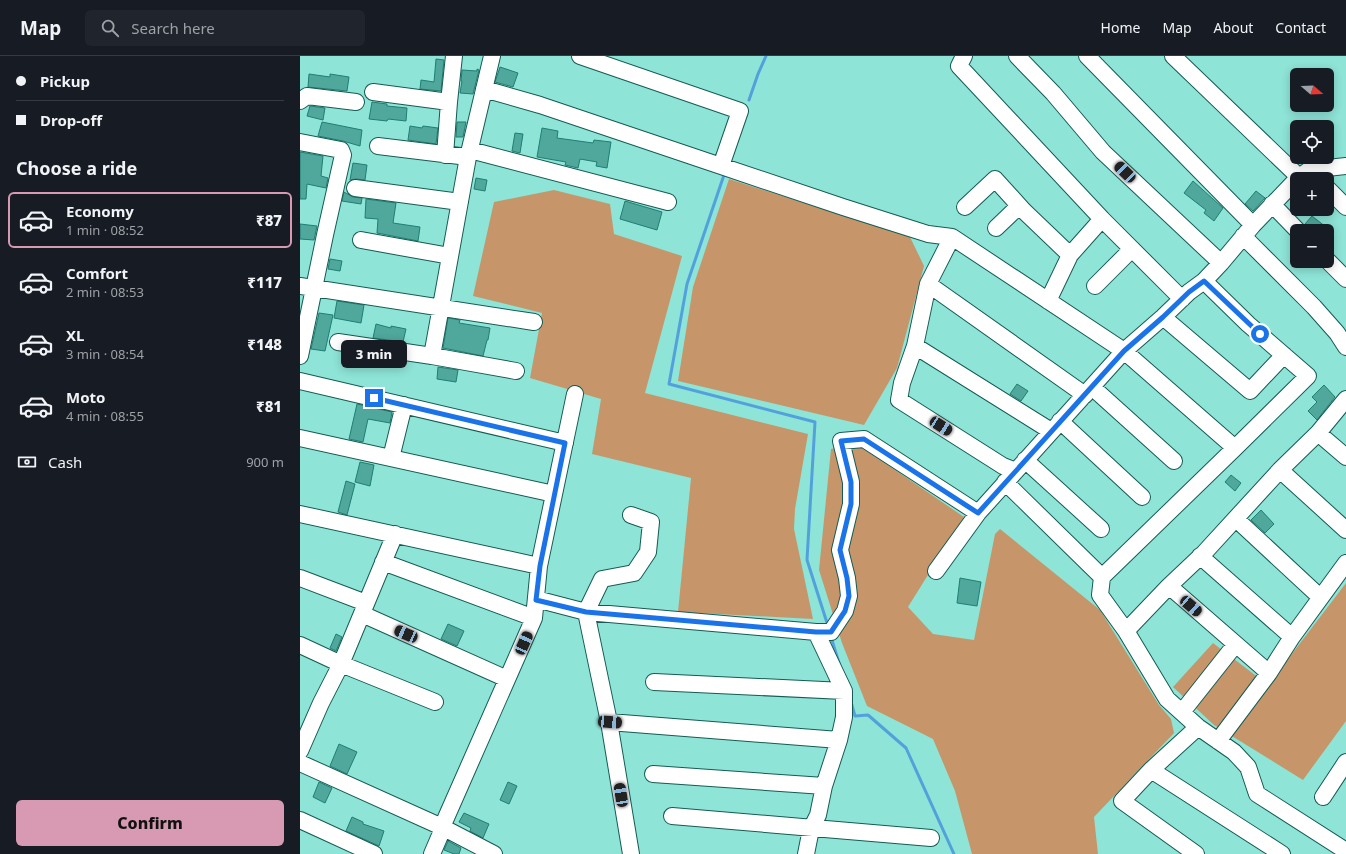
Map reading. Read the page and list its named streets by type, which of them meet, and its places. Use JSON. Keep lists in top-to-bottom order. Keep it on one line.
{"north":"right","page":{"header":"Map","search":"Search here","nav":["Home","Map","About","Contact"],"banner":["Pickup","Drop-off"],"map_buttons":["+","−"],"heading":"Choose a ride","list":[{"name":"Economy","note":"1 min · 08:52","value":"₹87"},{"name":"Comfort","note":"2 min · 08:53","value":"₹117"},{"name":"XL","note":"3 min · 08:54","value":"₹148"},{"name":"Moto","note":"4 min · 08:55","value":"₹81"}],"bubble":"3 min","pay":["Cash","900 m"],"buttons":"Confirm"}}
